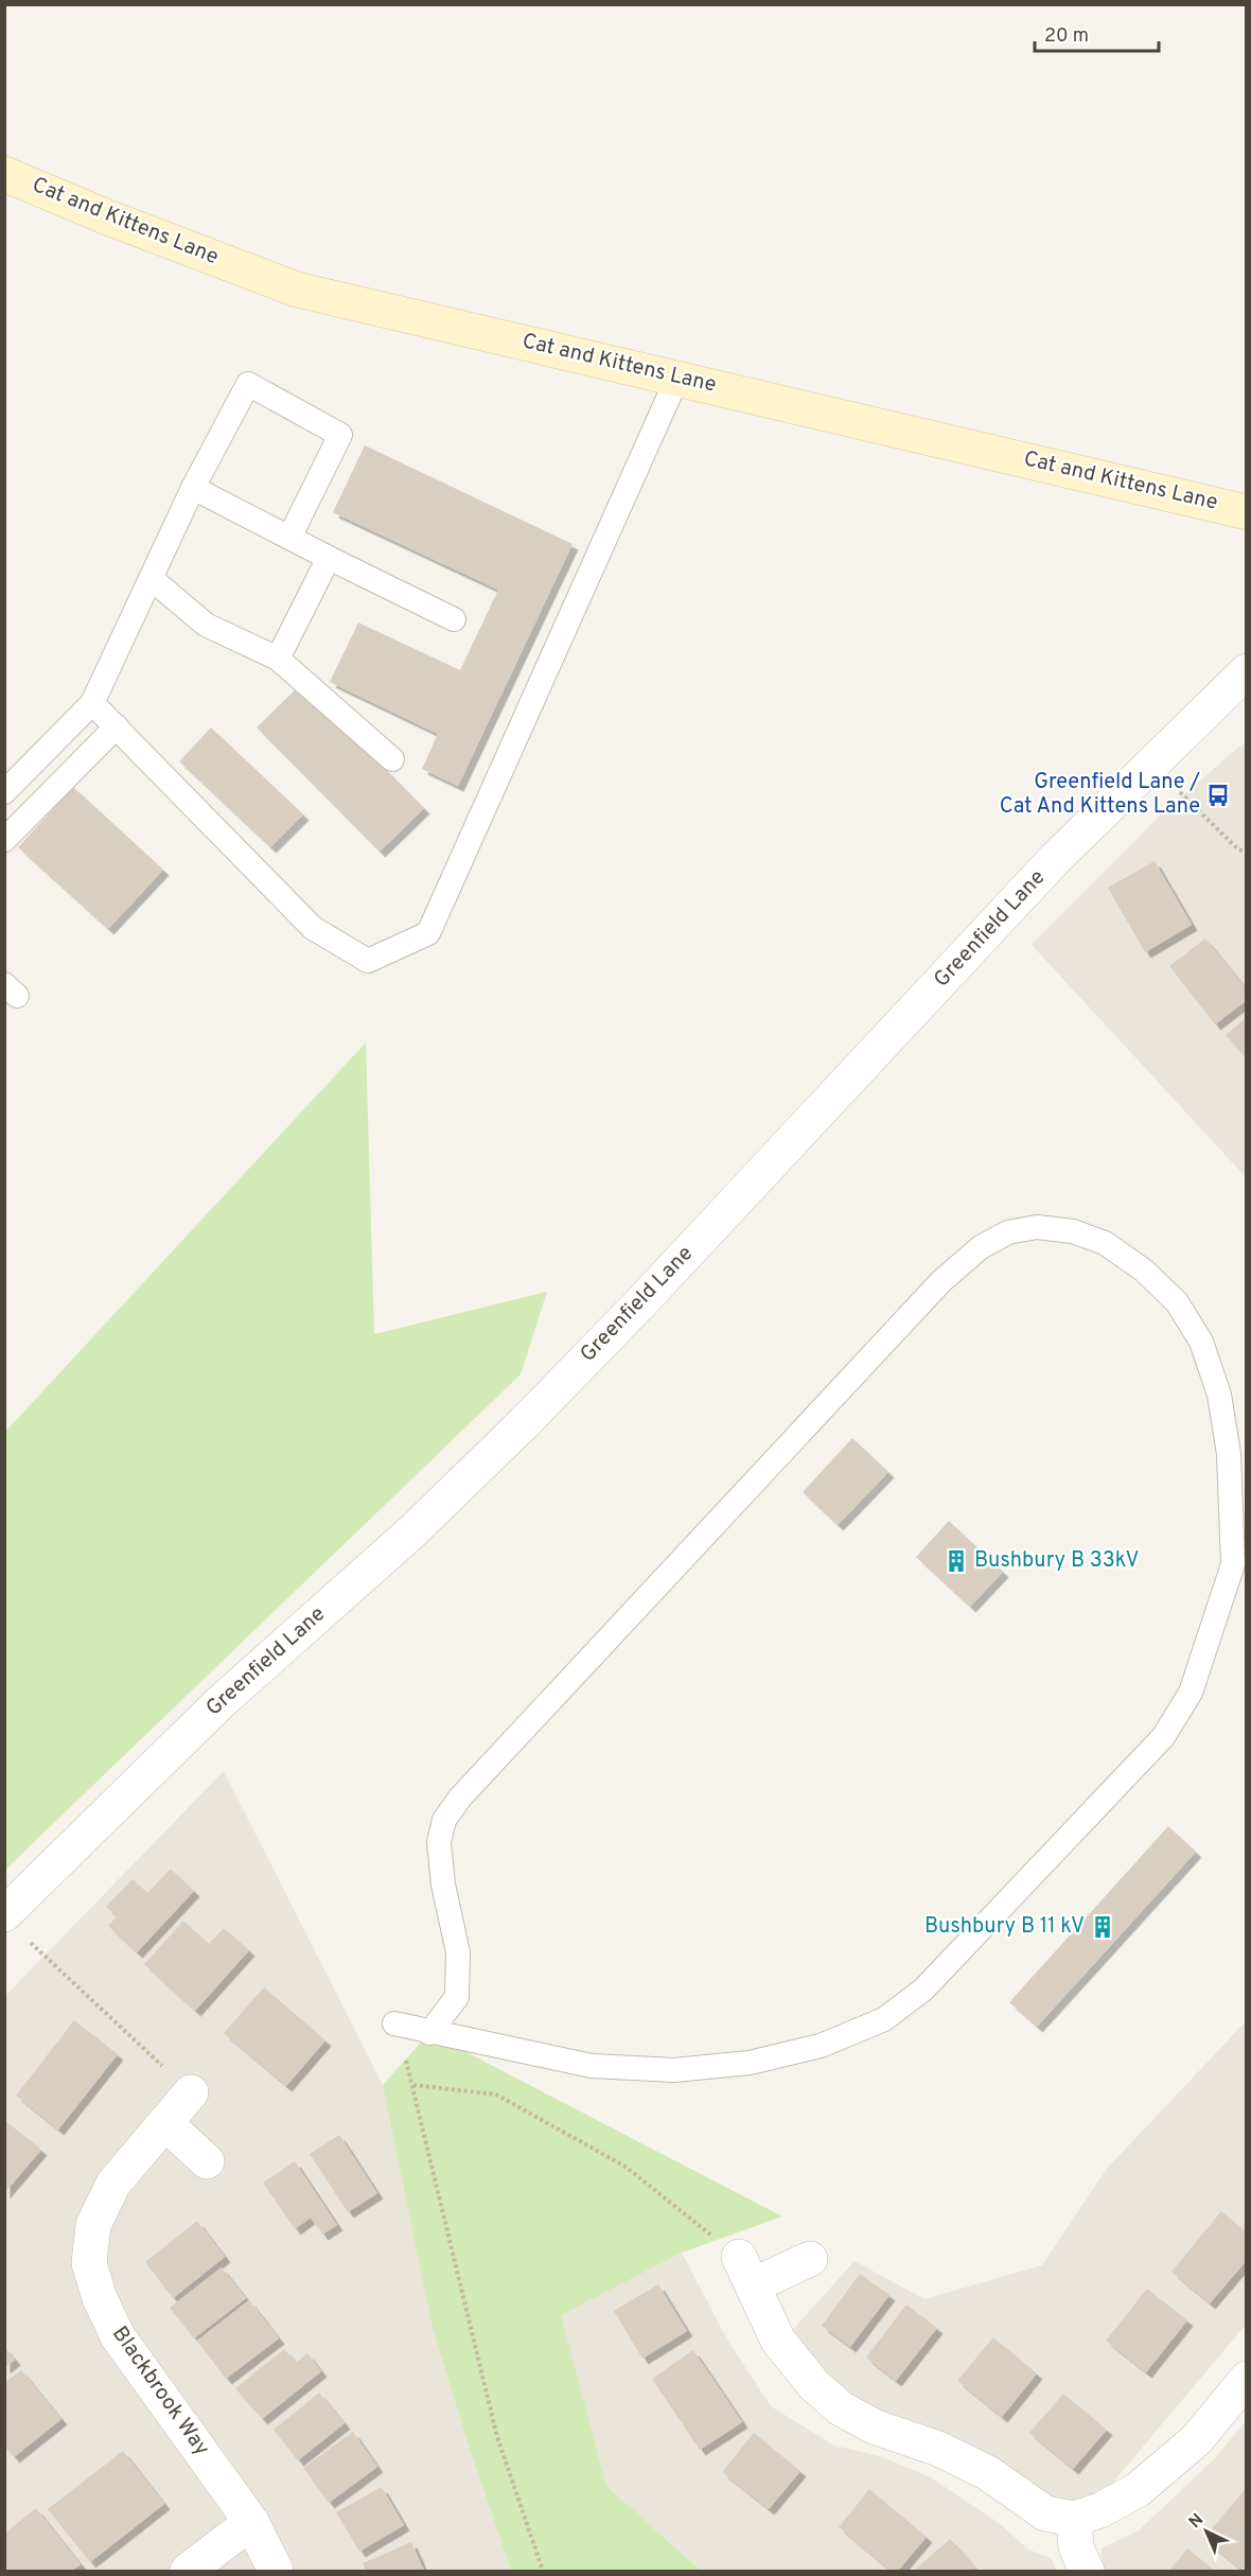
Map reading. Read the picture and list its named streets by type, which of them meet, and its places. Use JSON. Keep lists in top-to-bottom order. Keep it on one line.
{"streets":{"street":["Cat and Kittens Lane","Greenfield Lane","Blackbrook Way"]},"places":{"bus stop":["Greenfield Lane / Cat And Kittens Lane"],"building":["Bushbury B 33kV","Bushbury B 11 kV"]},"scale_bar":"20 m","north":"top left"}
